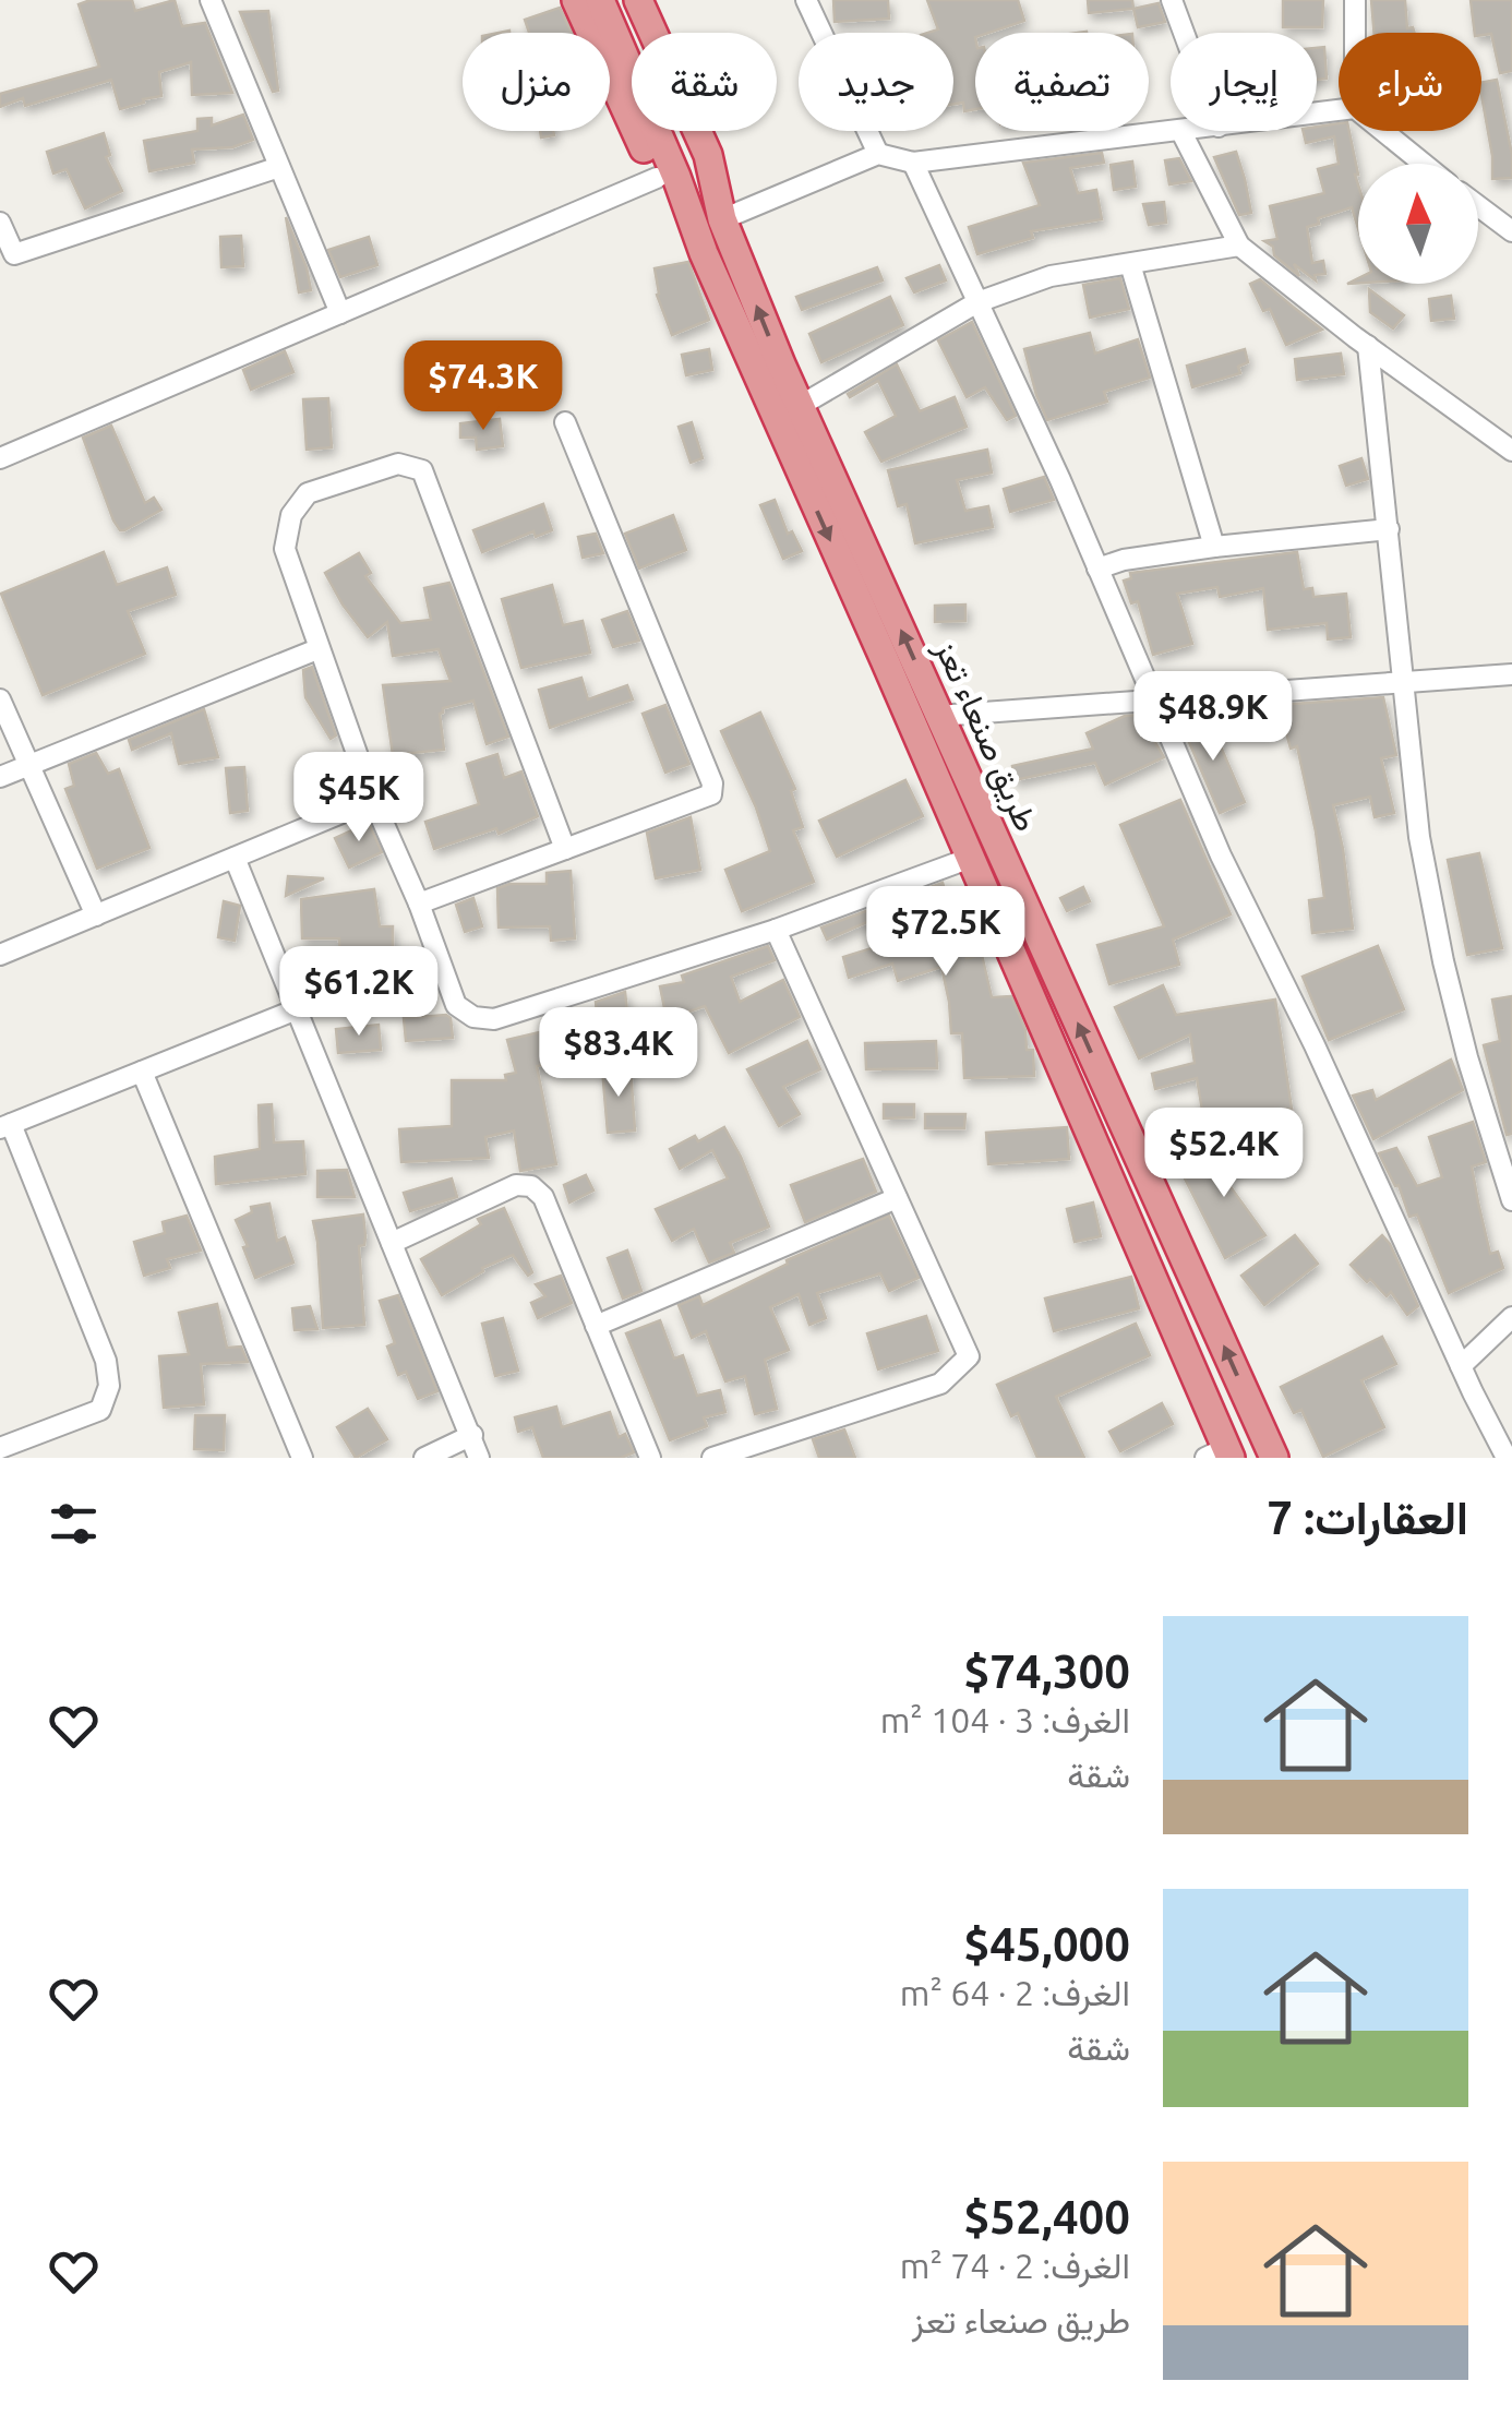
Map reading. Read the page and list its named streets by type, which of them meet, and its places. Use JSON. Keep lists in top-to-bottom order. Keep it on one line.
{"streets":{"highway":["طريق صنعاء تعز"]},"north":"top","page":{"chip":["شراء","إيجار","تصفية","جديد","شقة","منزل"],"price":["$74.3K","$48.9K","$45K","$72.5K","$61.2K","$83.4K","$52.4K"],"heading":"العقارات: 7","list":[{"name":"$74,300","note":"الغرف: 3 · 104 m² · شقة"},{"name":"$45,000","note":"الغرف: 2 · 64 m² · شقة"},{"name":"$52,400","note":"الغرف: 2 · 74 m² · طريق صنعاء تعز"}]}}
